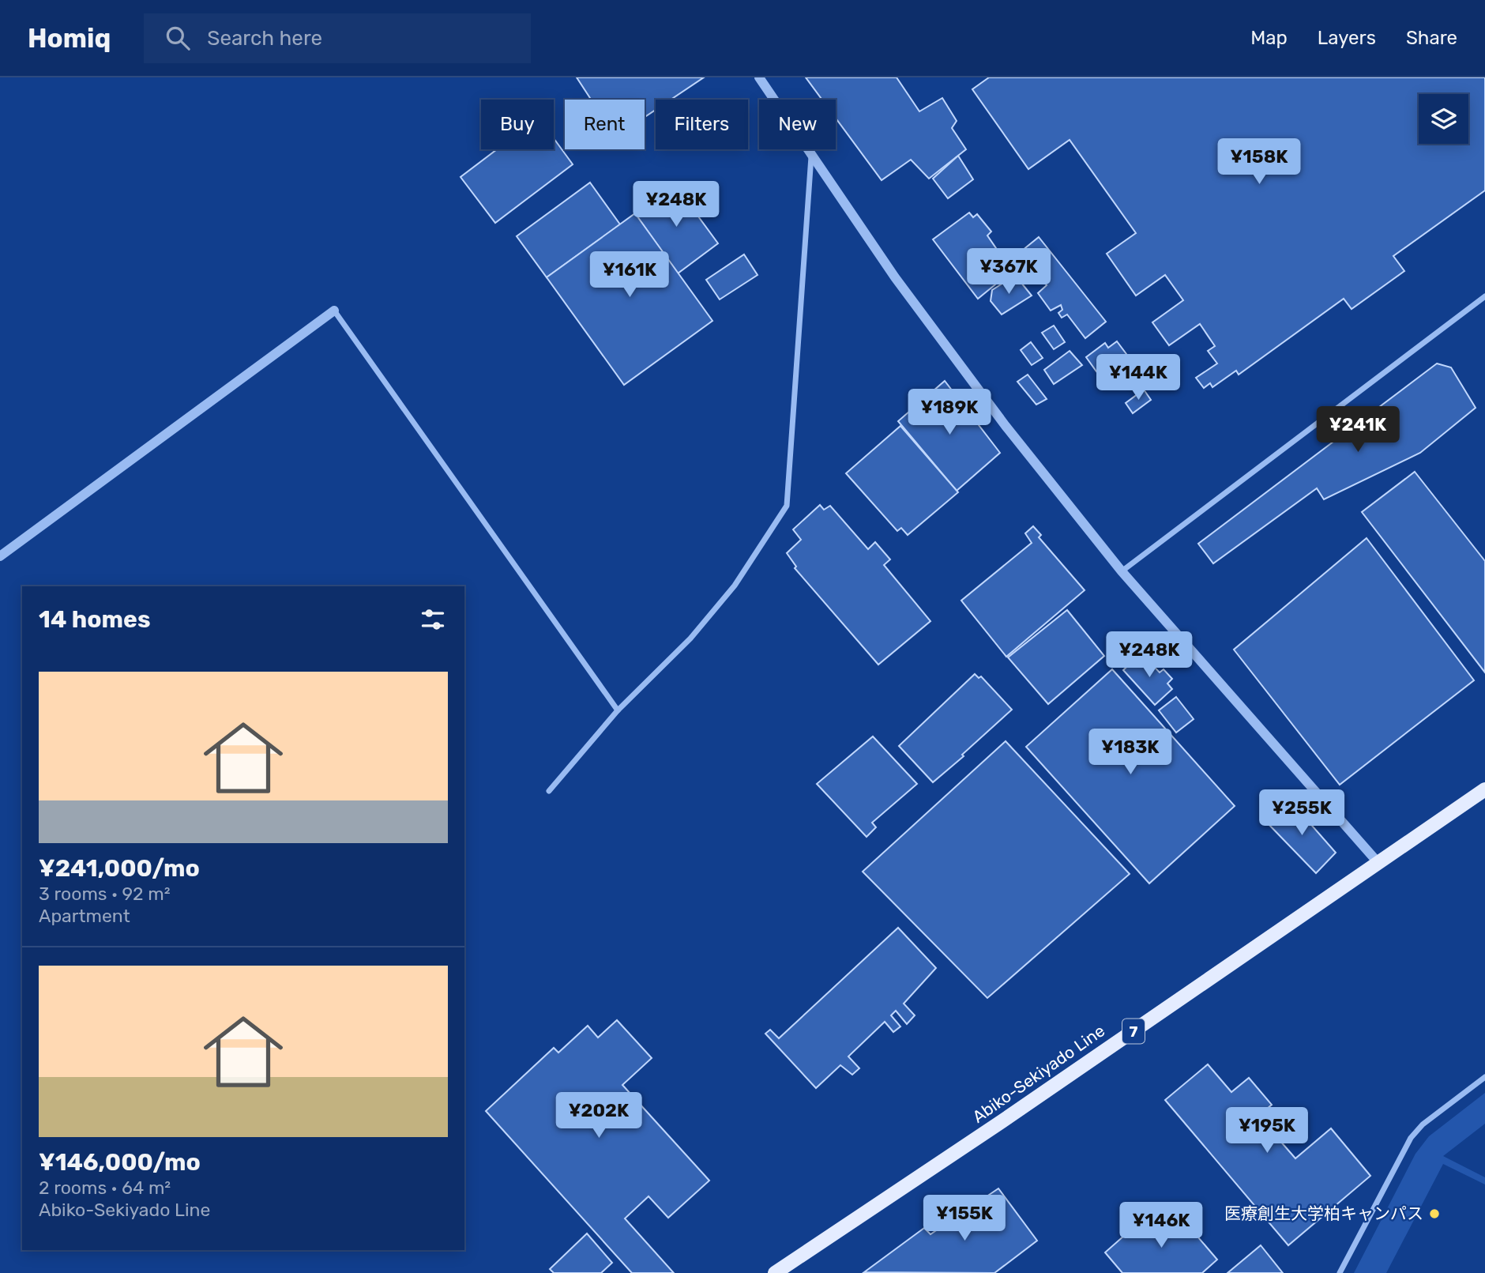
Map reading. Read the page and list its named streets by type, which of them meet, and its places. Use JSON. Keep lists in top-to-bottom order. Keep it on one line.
{"streets":{"main road":["7","Abiko-Sekiyado Line"]},"places":["医療創生大学柏キャンパス"],"page":{"header":"Homiq","search":"Search here","nav":["Map","Layers","Share"],"chip":["Buy","Rent","Filters","New"],"price":["¥158K","¥248K","¥367K","¥161K","¥144K","¥189K","¥241K","¥248K","¥183K","¥255K","¥202K","¥195K","¥155K","¥146K"],"heading":"14 homes","list":[{"name":"¥241,000/mo","note":"3 rooms · 92 m² · Apartment"},{"name":"¥146,000/mo","note":"2 rooms · 64 m² · Abiko-Sekiyado Line"}]}}
